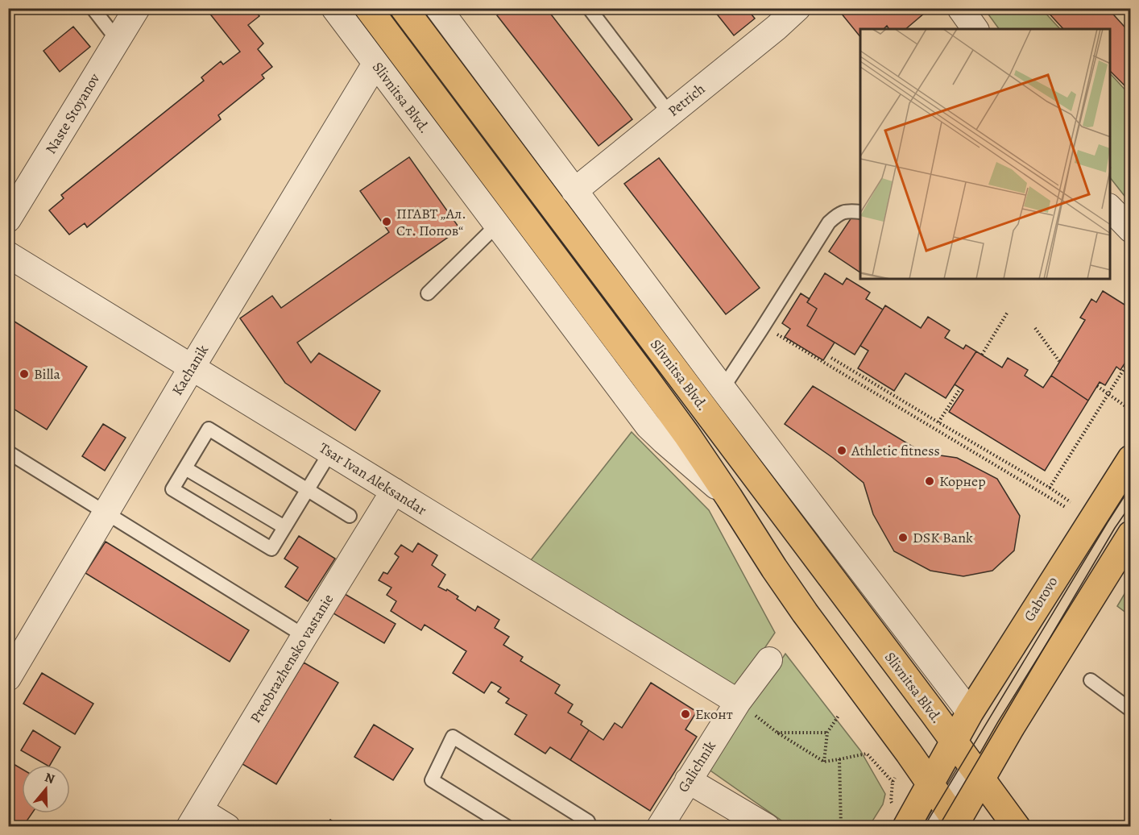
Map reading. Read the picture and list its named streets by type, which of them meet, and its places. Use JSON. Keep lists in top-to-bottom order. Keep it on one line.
{"streets":{"main road":["Slivnitsa Blvd.","Gabrovo"],"street":["Petrich","Naste Stoyanov","Kachanik","Tsar Ivan Aleksandar","Preobrazhensko vastanie","Galichnik"]},"crossings":[["Slivnitsa Blvd.","Petrich"],["Slivnitsa Blvd.","Kachanik"],["Slivnitsa Blvd.","Gabrovo"],["Kachanik","Tsar Ivan Aleksandar"],["Tsar Ivan Aleksandar","Preobrazhensko vastanie"],["Tsar Ivan Aleksandar","Galichnik"]],"places":["ПГАВТ „Ал. Ст. Попов“","Billa","Athletic fitness","Корнер","DSK Bank","Еконт"],"north":"top"}
